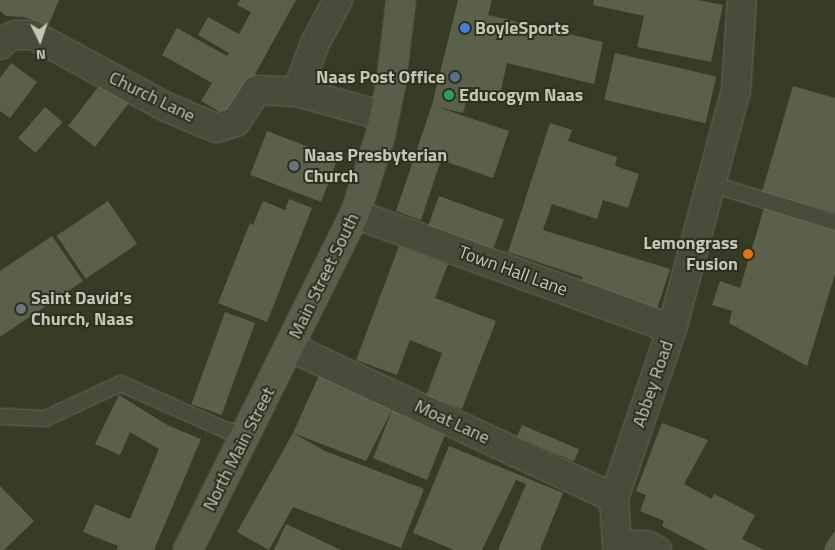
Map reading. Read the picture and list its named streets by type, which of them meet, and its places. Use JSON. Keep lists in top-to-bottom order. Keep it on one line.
{"streets":{"main road":["Main Street South","North Main Street"],"street":["Church Lane","Town Hall Lane","Abbey Road","Moat Lane"]},"crossings":[["Town Hall Lane","Main Street South"],["Town Hall Lane","Abbey Road"],["Main Street South","Moat Lane"],["Main Street South","North Main Street"],["Abbey Road","Moat Lane"],["Moat Lane","North Main Street"]],"places":["BoyleSports","Naas Post Office","Educogym Naas","Naas Presbyterian Church","Lemongrass Fusion","Saint David's Church, Naas"],"north":"bottom"}
